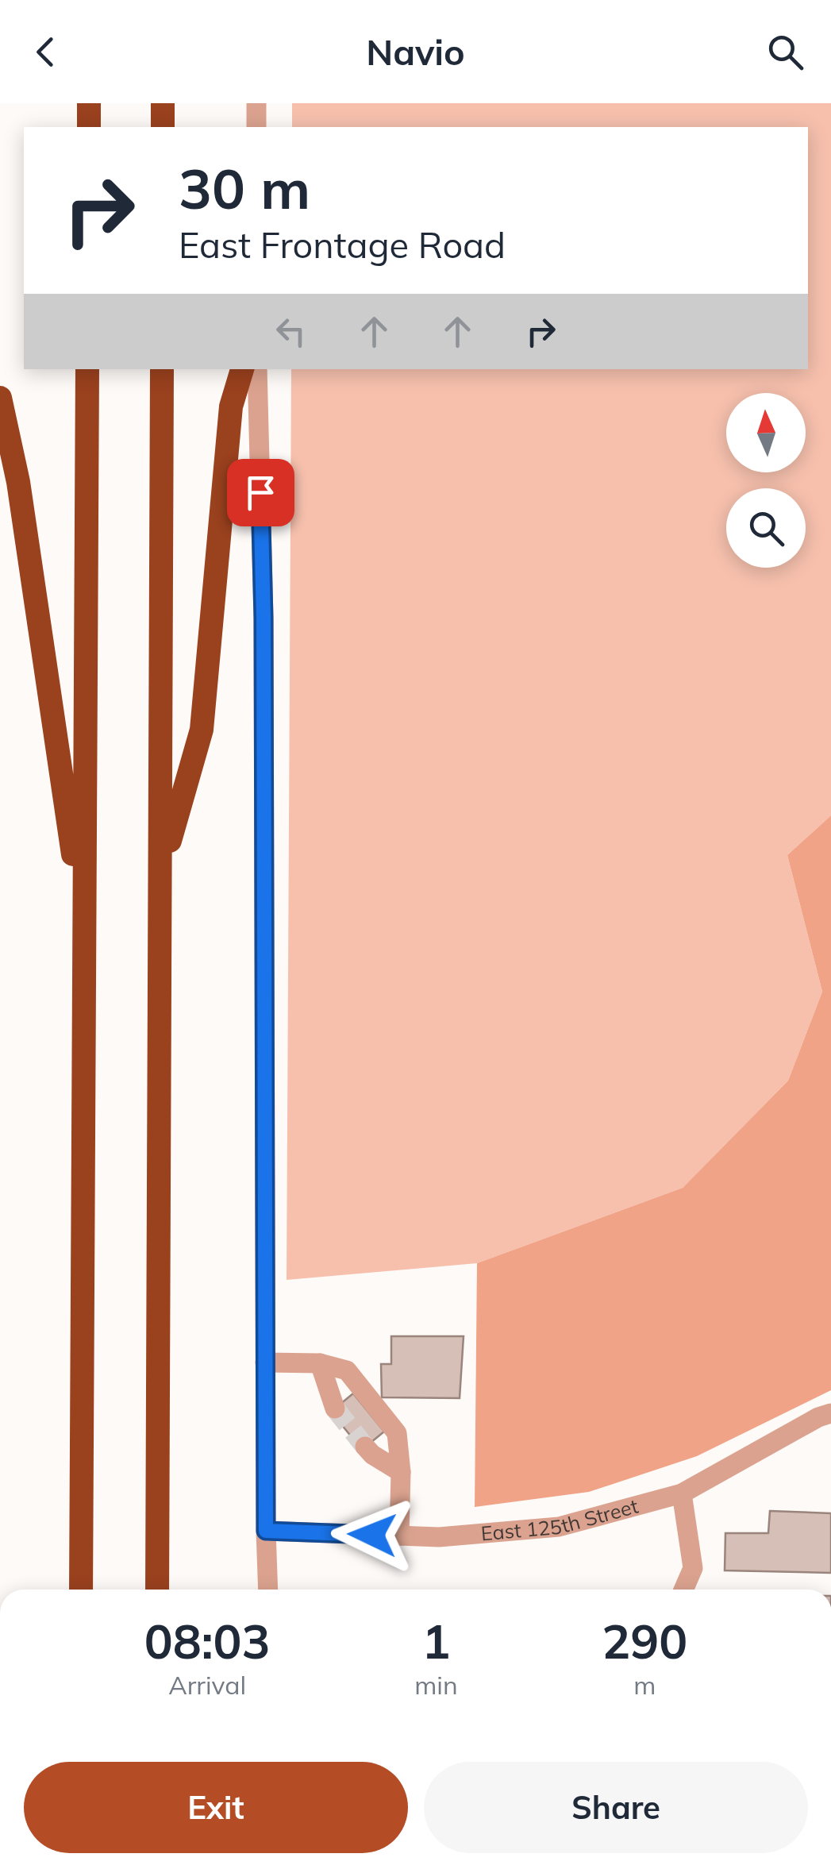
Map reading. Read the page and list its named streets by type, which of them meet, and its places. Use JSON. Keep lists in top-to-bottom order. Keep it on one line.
{"streets":{"street":["East 125th Street"]},"north":"top","page":{"header":"Navio","turn":["30 m","East Frontage Road"],"eta":["08:03","Arrival","1","min","290","m"],"buttons":["Exit","Share"]}}
